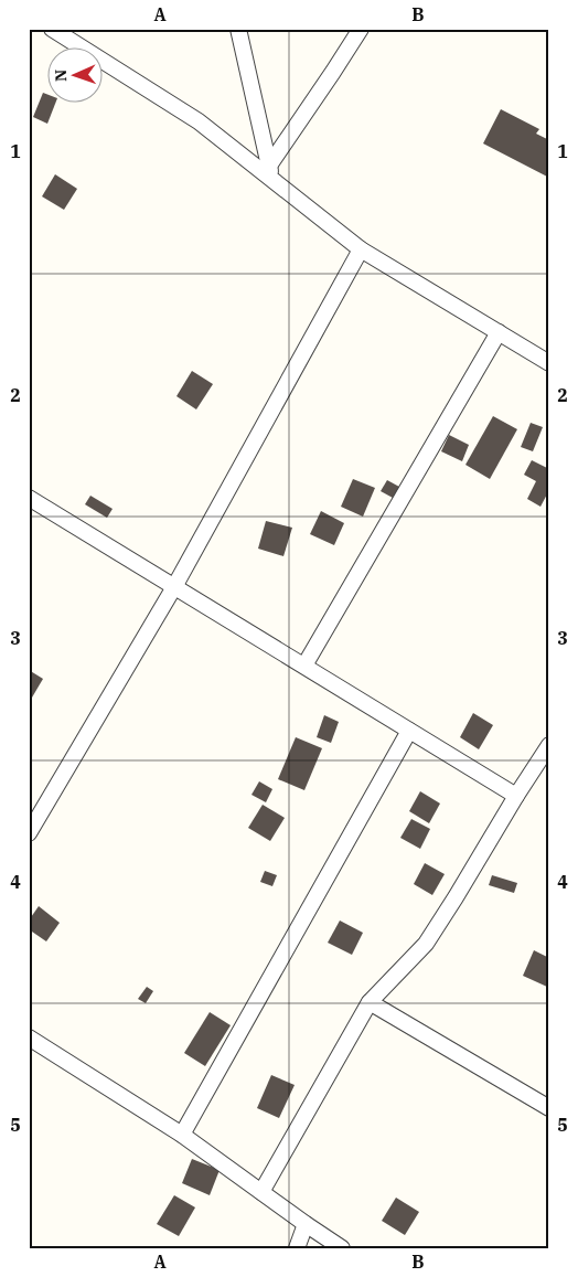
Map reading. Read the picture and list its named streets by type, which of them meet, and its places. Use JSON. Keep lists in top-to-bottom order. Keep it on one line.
{"north":"left","grid":{"columns":["A","B"],"rows":["1","2","3","4","5"]}}
